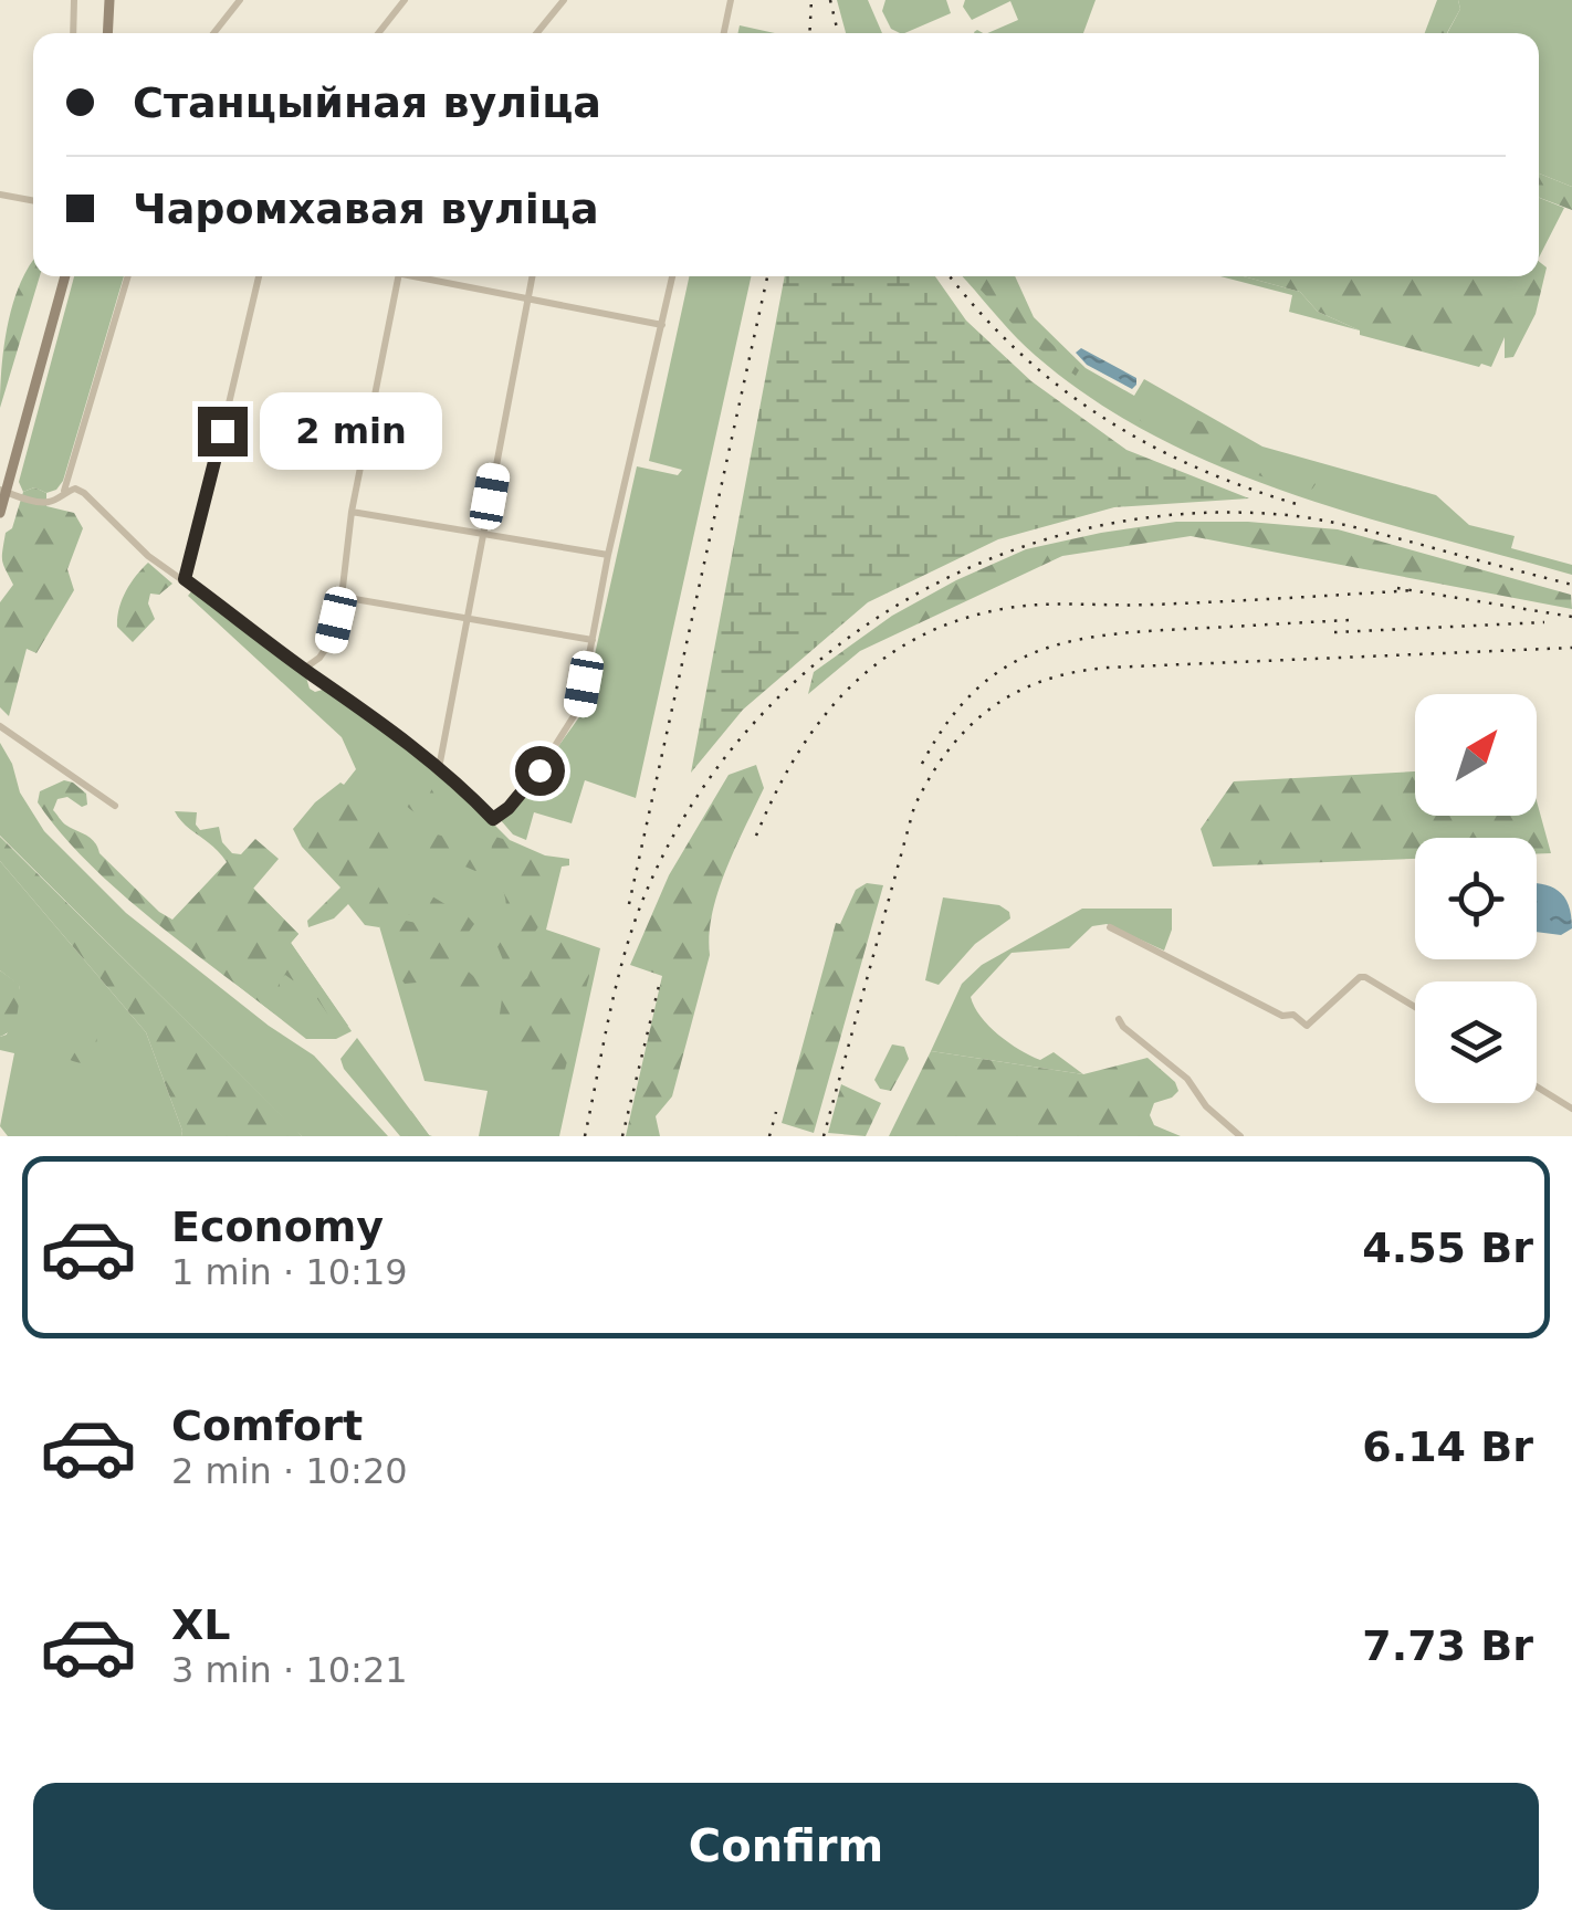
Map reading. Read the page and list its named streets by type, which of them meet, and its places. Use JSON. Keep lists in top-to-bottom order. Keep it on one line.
{"north":"top right","page":{"banner":["Станцыйная вуліца","Чаромхавая вуліца"],"bubble":"2 min","list":[{"name":"Economy","note":"1 min · 10:19","value":"4.55 Br"},{"name":"Comfort","note":"2 min · 10:20","value":"6.14 Br"},{"name":"XL","note":"3 min · 10:21","value":"7.73 Br"}],"buttons":"Confirm"}}
